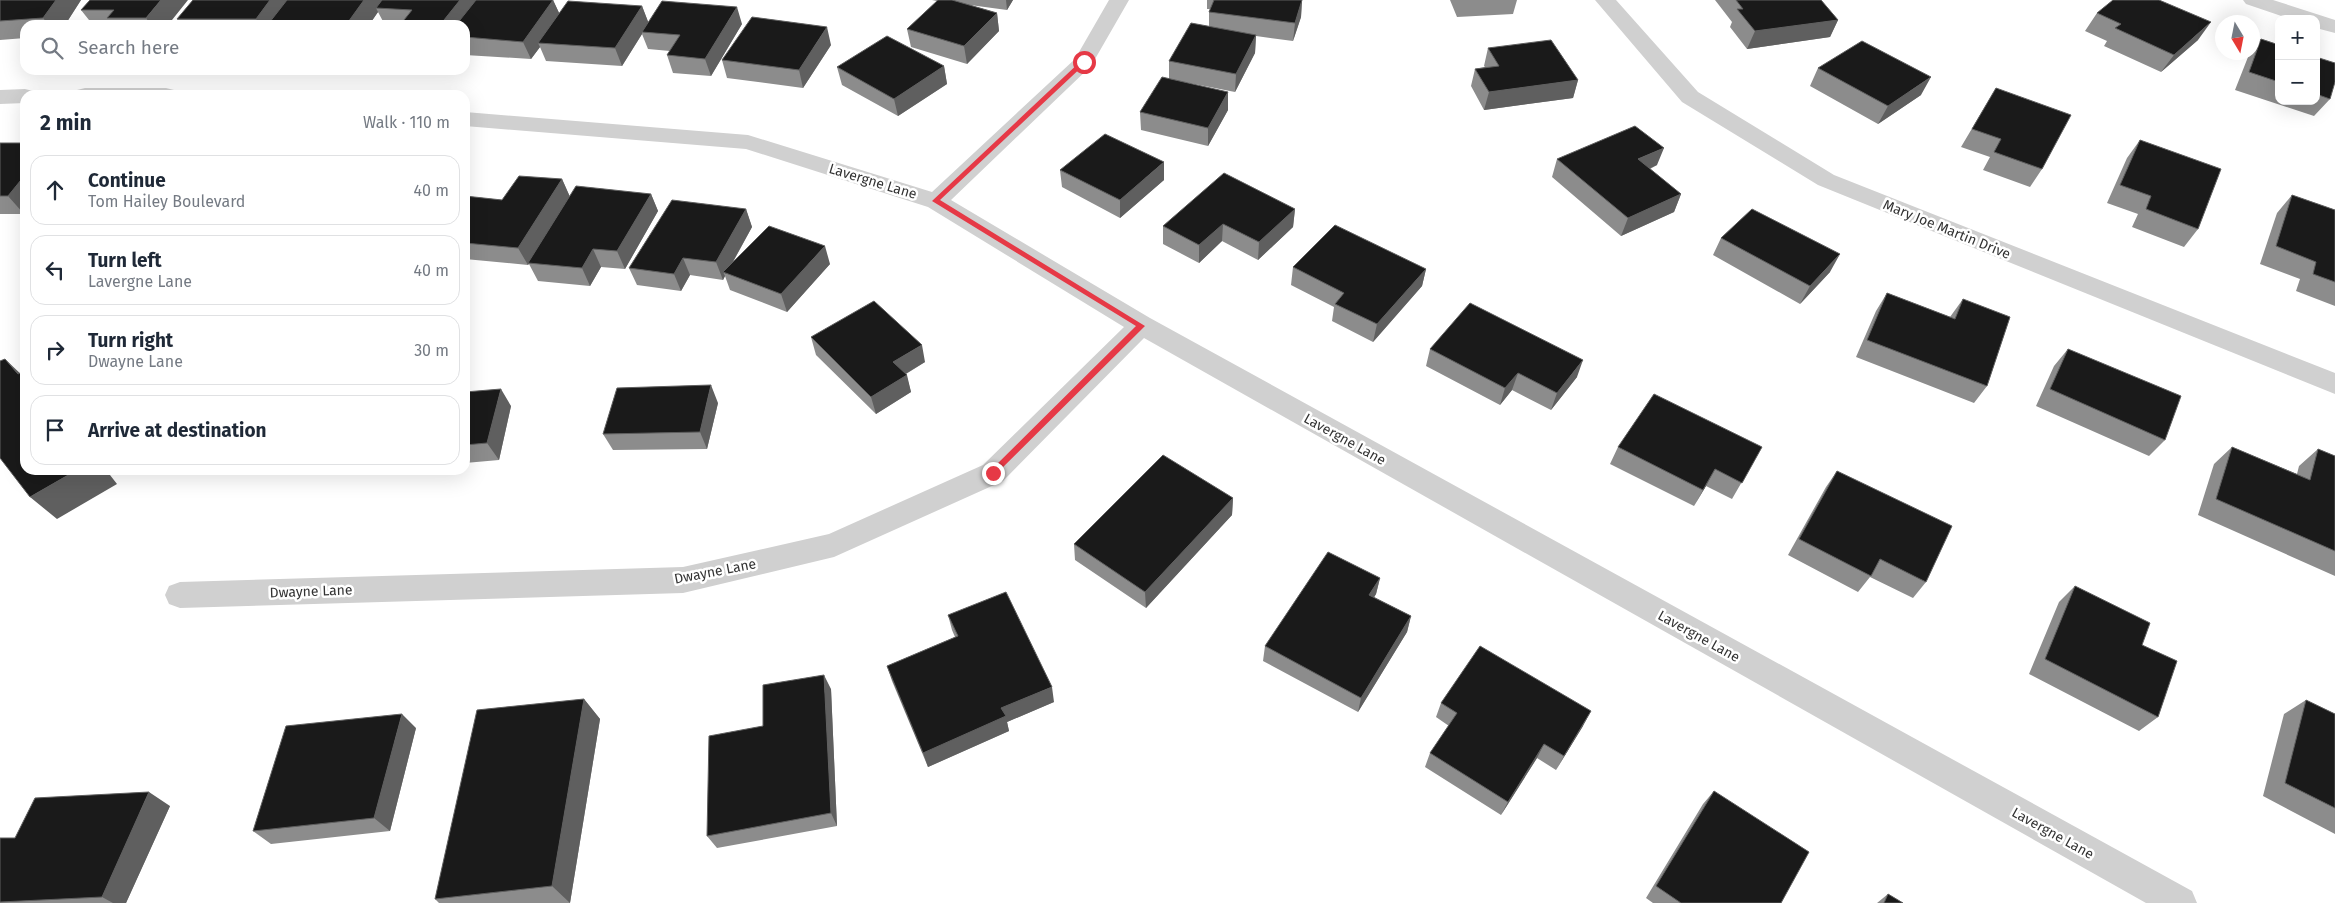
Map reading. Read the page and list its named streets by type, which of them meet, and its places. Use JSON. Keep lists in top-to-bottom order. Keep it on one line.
{"streets":{"street":["Lavergne Lane","Mary Joe Martin Drive","Dwayne Lane"]},"crossings":[["Lavergne Lane","Dwayne Lane"]],"north":"bottom","page":{"map_buttons":["+","−"],"search":"Search here","heading":["2 min","Walk · 110 m"],"list":[["Continue","Tom Hailey Boulevard","40 m"],["Turn left","Lavergne Lane","40 m"],["Turn right","Dwayne Lane","30 m"],"Arrive at destination"]}}
